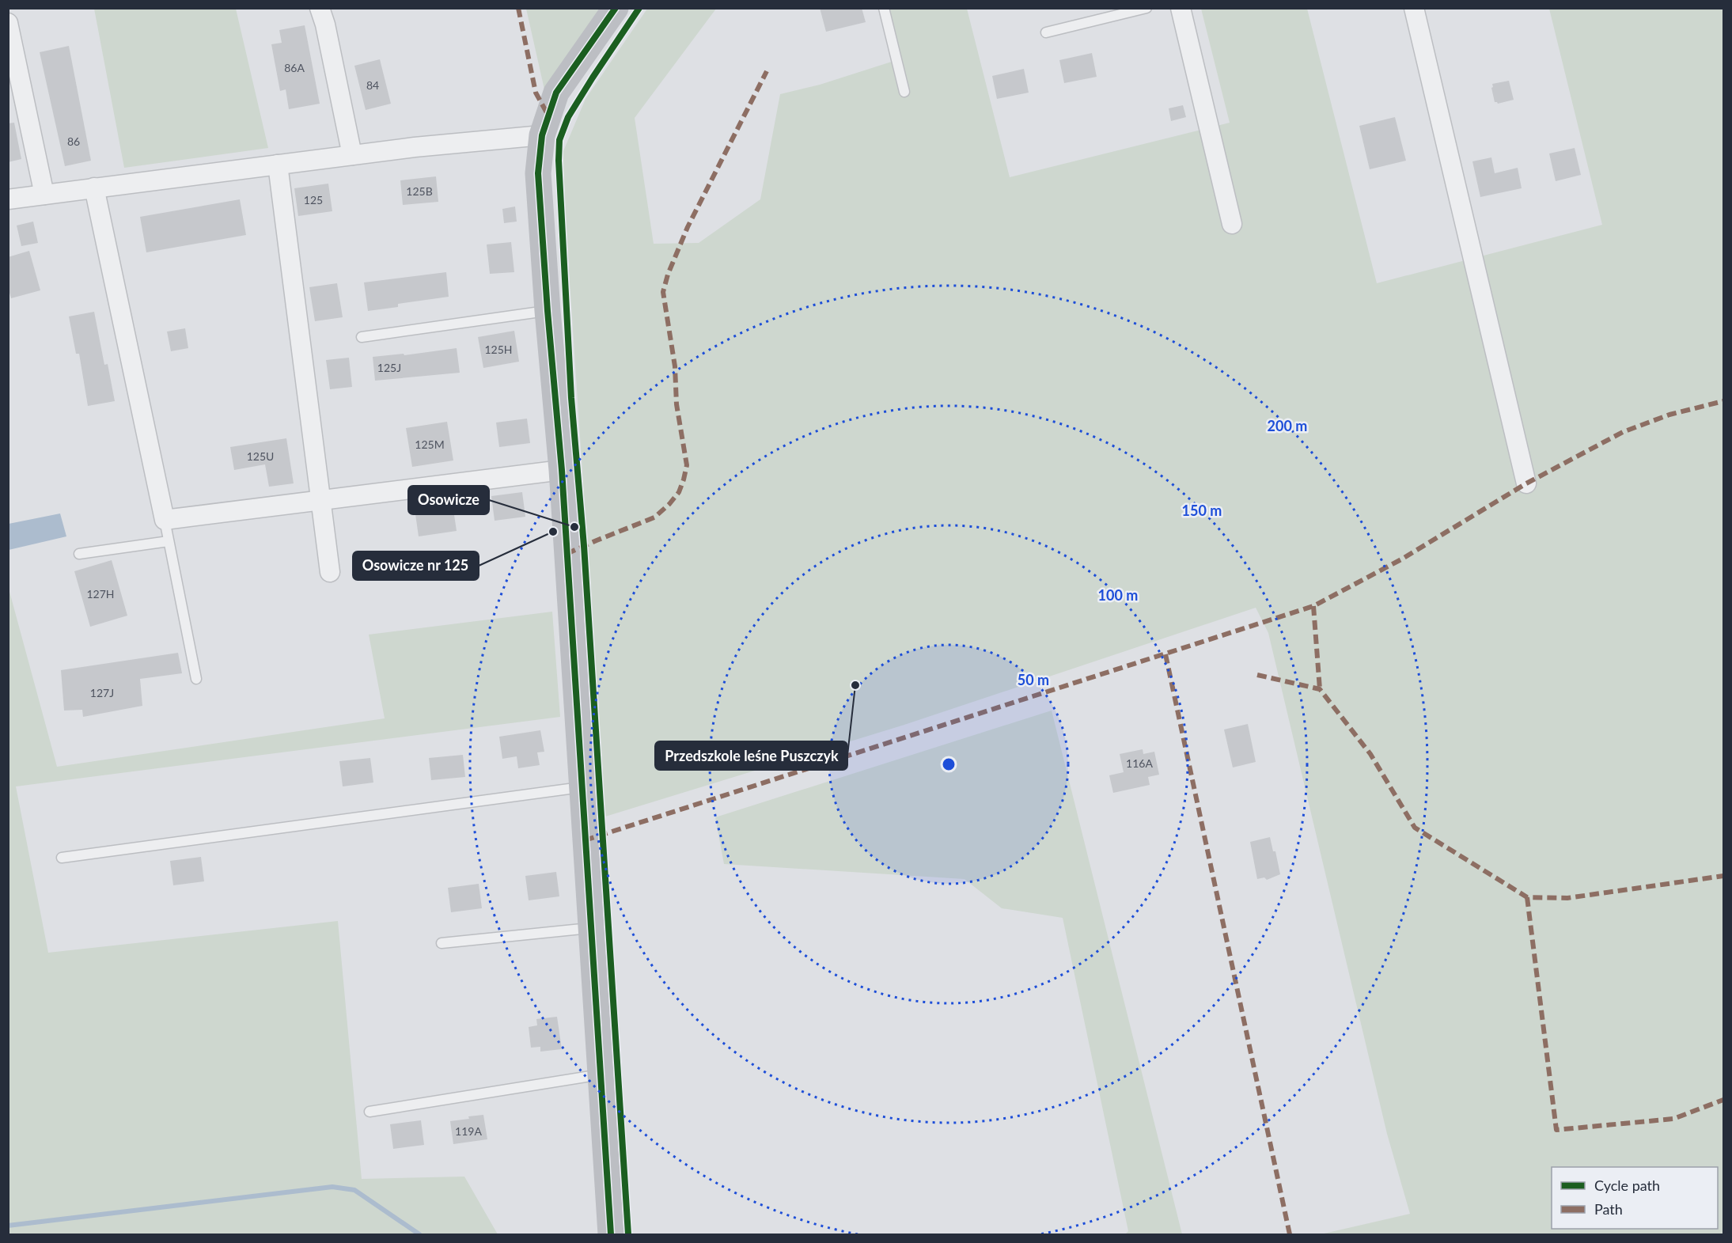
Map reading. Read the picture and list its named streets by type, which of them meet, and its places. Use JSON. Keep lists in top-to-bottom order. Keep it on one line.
{"places":["Osowicze","Osowicze nr 125","Przedszkole leśne Puszczyk"],"house_numbers":["86A","84","86","125B","125","125H","125J","125M","125U","127H","127J","116A","119A"],"legend":["Cycle path","Path"],"rings":["200 m","150 m","100 m","50 m"]}
